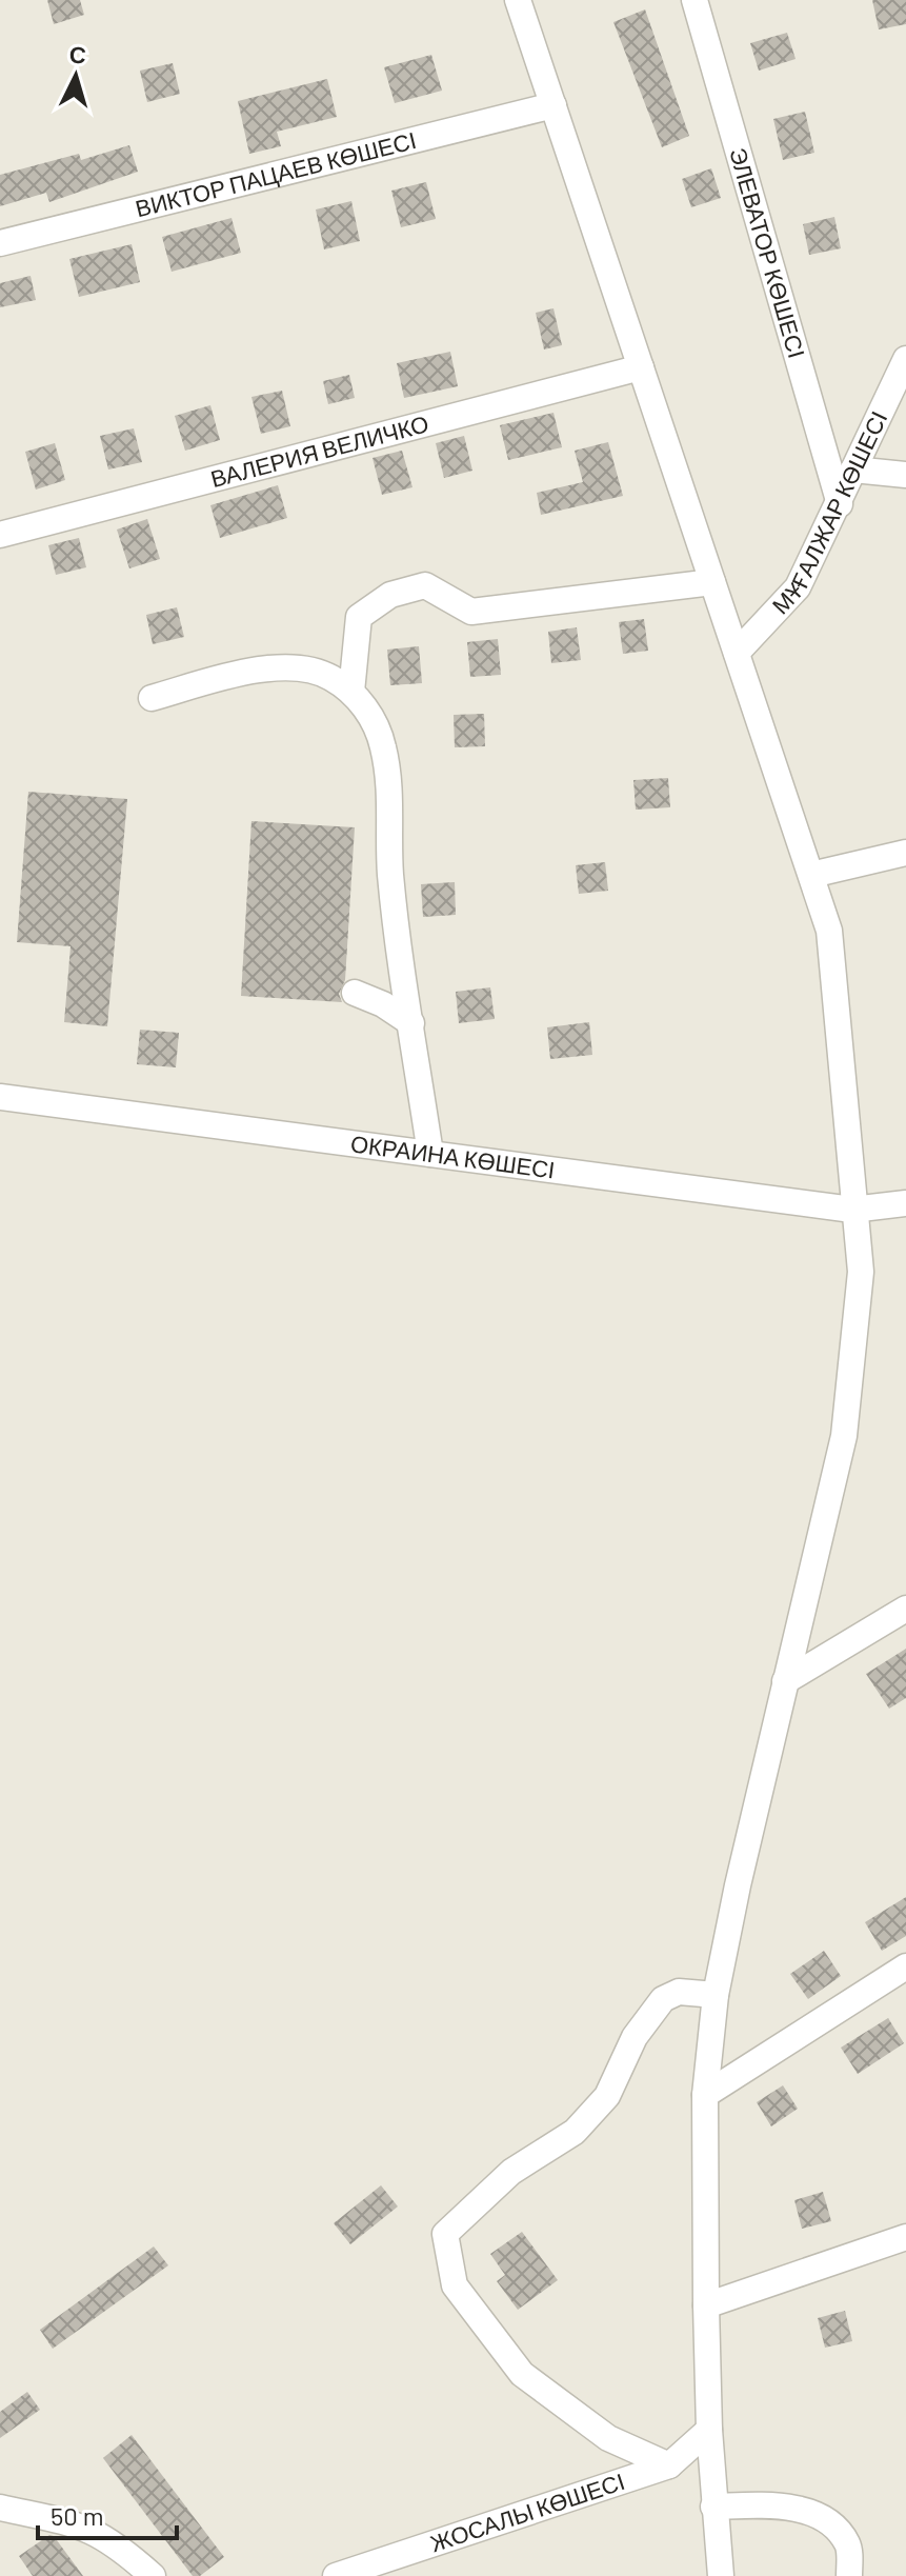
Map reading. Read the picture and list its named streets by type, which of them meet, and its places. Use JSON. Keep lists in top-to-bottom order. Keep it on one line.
{"streets":{"street":["ВИКТОР ПАЦАЕВ КӨШЕСІ","ЭЛЕВАТОР КӨШЕСІ","ВАЛЕРИЯ ВЕЛИЧКО","МҰҒАЛЖАР КӨШЕСІ","ОКРАИНА КӨШЕСІ","ЖОСАЛЫ КӨШЕСІ"]},"crossings":[["ЭЛЕВАТОР КӨШЕСІ","МҰҒАЛЖАР КӨШЕСІ"]],"scale_bar":"50 m","north":"top"}
